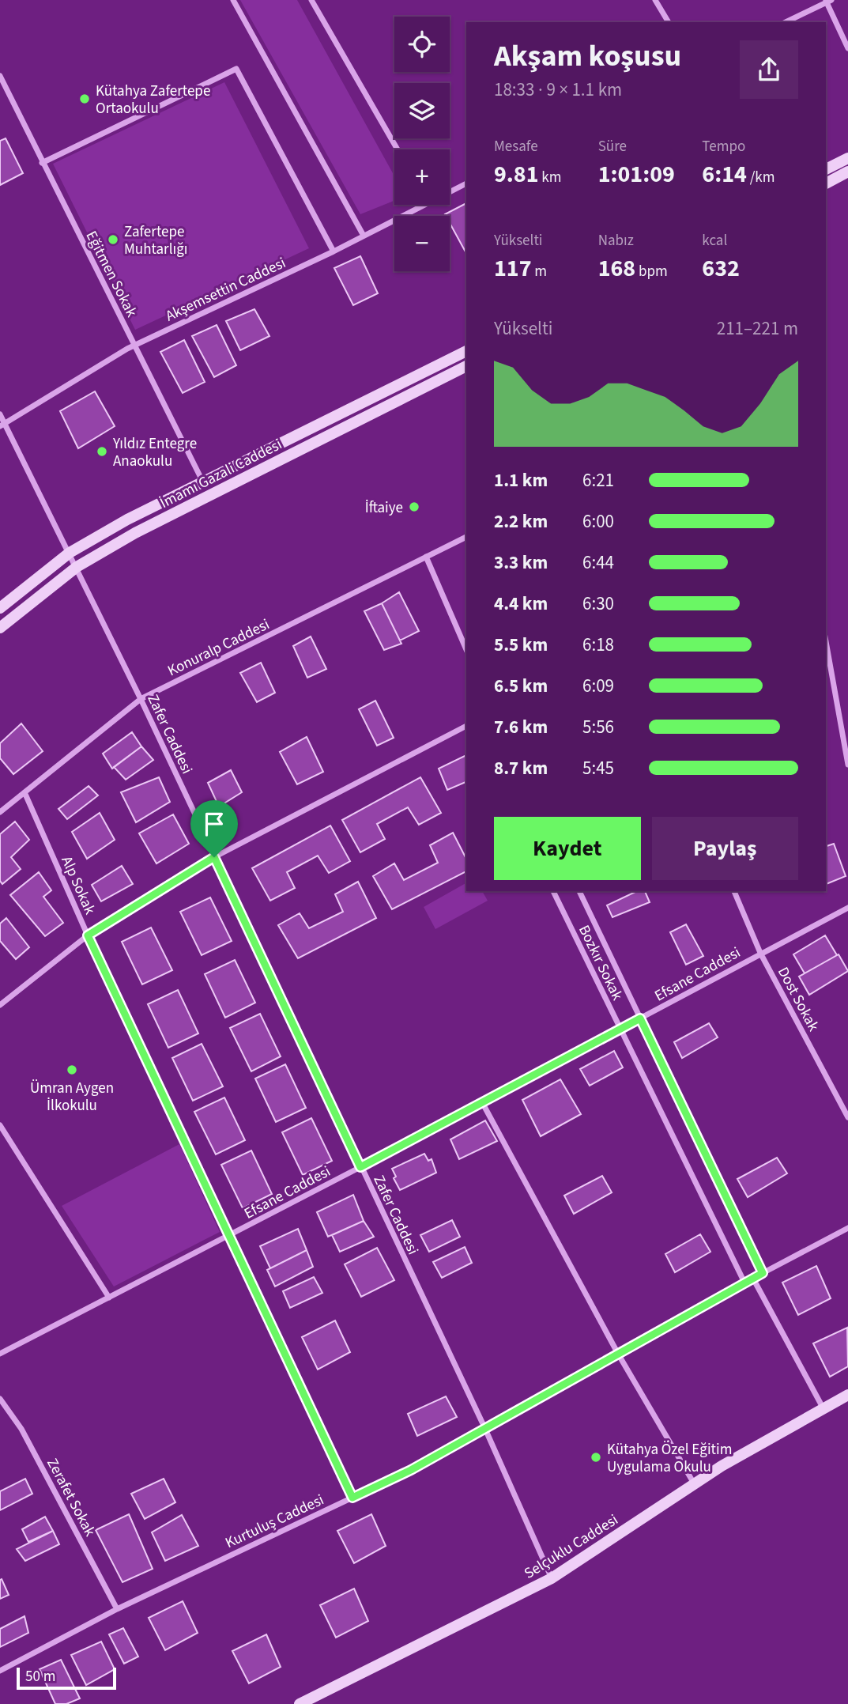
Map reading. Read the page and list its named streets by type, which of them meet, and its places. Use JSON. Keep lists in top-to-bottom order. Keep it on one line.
{"streets":{"main road":["İmamı Gazali Caddesi","Selçuklu Caddesi"],"street":["Eğitmen Sokak","Akşemsettin Caddesi","Konuralp Caddesi","Zafer Caddesi","Alp Sokak","Bozkır Sokak","Efsane Caddesi","Dost Sokak","Zerafet Sokak","Kurtuluş Caddesi"]},"crossings":[["Eğitmen Sokak","Akşemsettin Caddesi"],["Eğitmen Sokak","İmamı Gazali Caddesi"],["Akşemsettin Caddesi","Zafer Caddesi"],["İmamı Gazali Caddesi","Zafer Caddesi"],["Konuralp Caddesi","Zafer Caddesi"],["Konuralp Caddesi","Alp Sokak"],["Zafer Caddesi","Efsane Caddesi"],["Zafer Caddesi","Kurtuluş Caddesi"],["Zafer Caddesi","Selçuklu Caddesi"],["Alp Sokak","Efsane Caddesi"],["Alp Sokak","Kurtuluş Caddesi"],["Bozkır Sokak","Efsane Caddesi"],["Bozkır Sokak","Kurtuluş Caddesi"],["Efsane Caddesi","Dost Sokak"],["Zerafet Sokak","Kurtuluş Caddesi"]],"places":["Kütahya Zafertepe Ortaokulu","Zafertepe Muhtarlığı","Yıldız Entegre Anaokulu","İftaiye","Ümran Aygen İlkokulu","Kütahya Özel Eğitim Uygulama Okulu"],"scale_bar":"50 m","page":{"map_buttons":["+","−"],"heading":["Akşam koşusu","18:33 · 9 × 1.1 km"],"stats":[["Mesafe","9.81 km"],["Süre","1:01:09"],["Tempo","6:14 /km"],["Yükselti","117 m"],["Nabız","168 bpm"],["kcal","632"]],"chart":["Yükselti","211–221 m"],"list":[{"name":"1.1 km","note":"6:21"},{"name":"2.2 km","note":"6:00"},{"name":"3.3 km","note":"6:44"},{"name":"4.4 km","note":"6:30"},{"name":"5.5 km","note":"6:18"},{"name":"6.5 km","note":"6:09"},{"name":"7.6 km","note":"5:56"},{"name":"8.7 km","note":"5:45"}],"buttons":["Kaydet","Paylaş"],"scale":"50 m"}}
